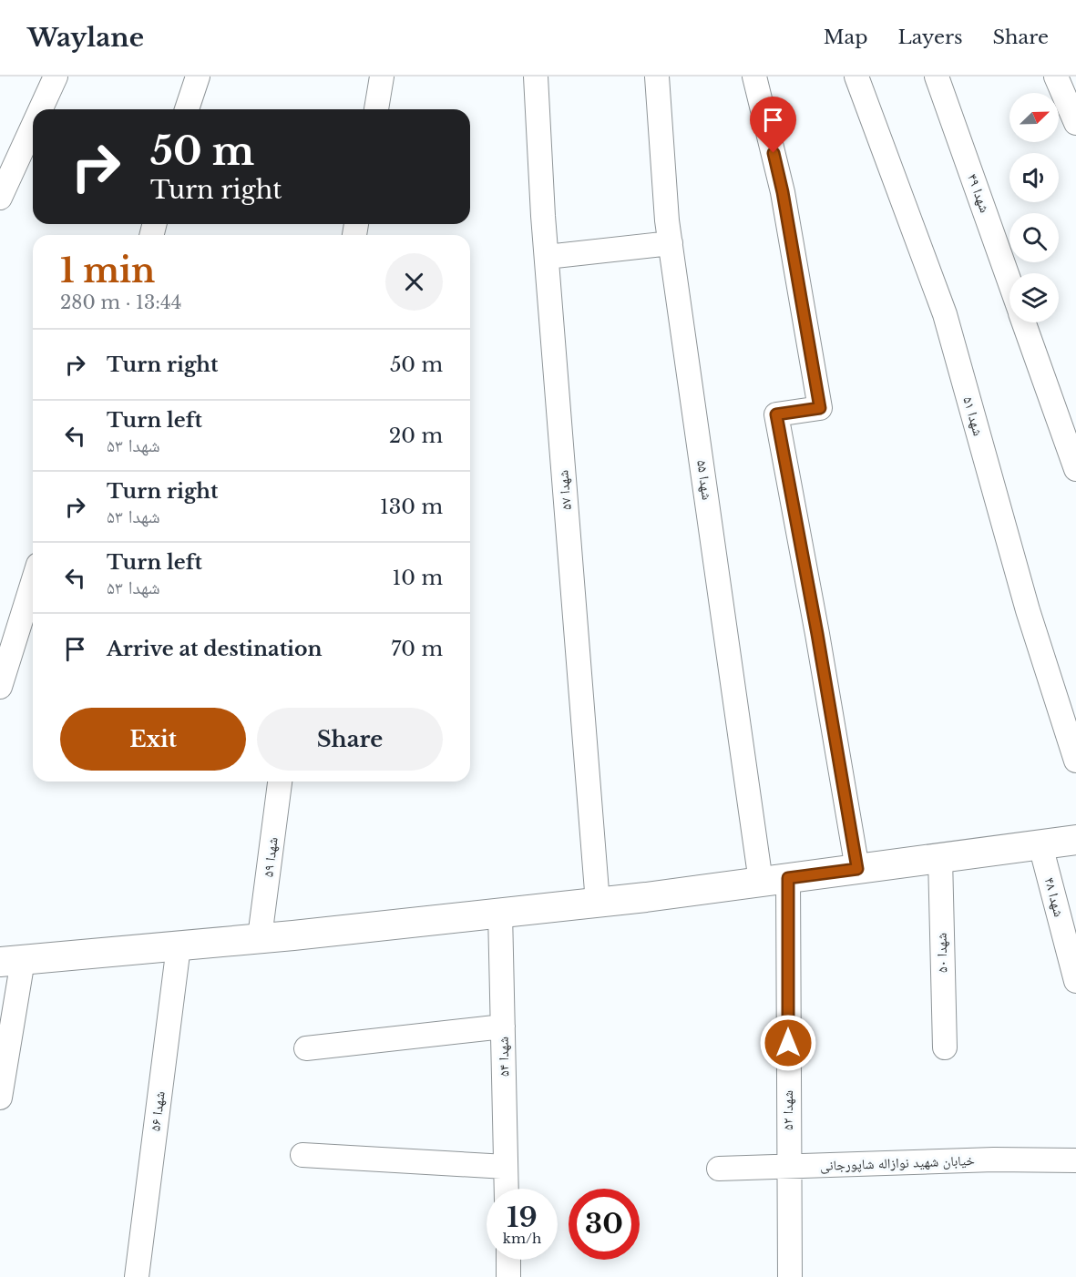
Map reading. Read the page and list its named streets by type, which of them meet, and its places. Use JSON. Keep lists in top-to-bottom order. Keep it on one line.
{"streets":{"street":["شهدا ۴۹","شهدا ۵۱","شهدا ۵۵","شهدا ۵۷","شهدا ۵۹","شهدا ۴۸","شهدا ۵۰","شهدا ۵۴","شهدا ۵۲","شهدا ۵۶","خیابان شهید نوازاله شاپورجانی"]},"crossings":[["شهدا ۵۵","شهدا ۵۲"],["شهدا ۵۲","خیابان شهید نوازاله شاپورجانی"]],"north":"top right","page":{"header":"Waylane","nav":["Map","Layers","Share"],"turn":["50 m","Turn right"],"heading":["1 min","280 m · 13:44"],"list":[{"name":"Turn right","value":"50 m"},{"name":"Turn left","note":"شهدا ۵۳","value":"20 m"},{"name":"Turn right","note":"شهدا ۵۳","value":"130 m"},{"name":"Turn left","note":"شهدا ۵۳","value":"10 m"},{"name":"Arrive at destination","value":"70 m"}],"buttons":["Exit","Share"],"speed":"19 km/h","limit":"30"}}
